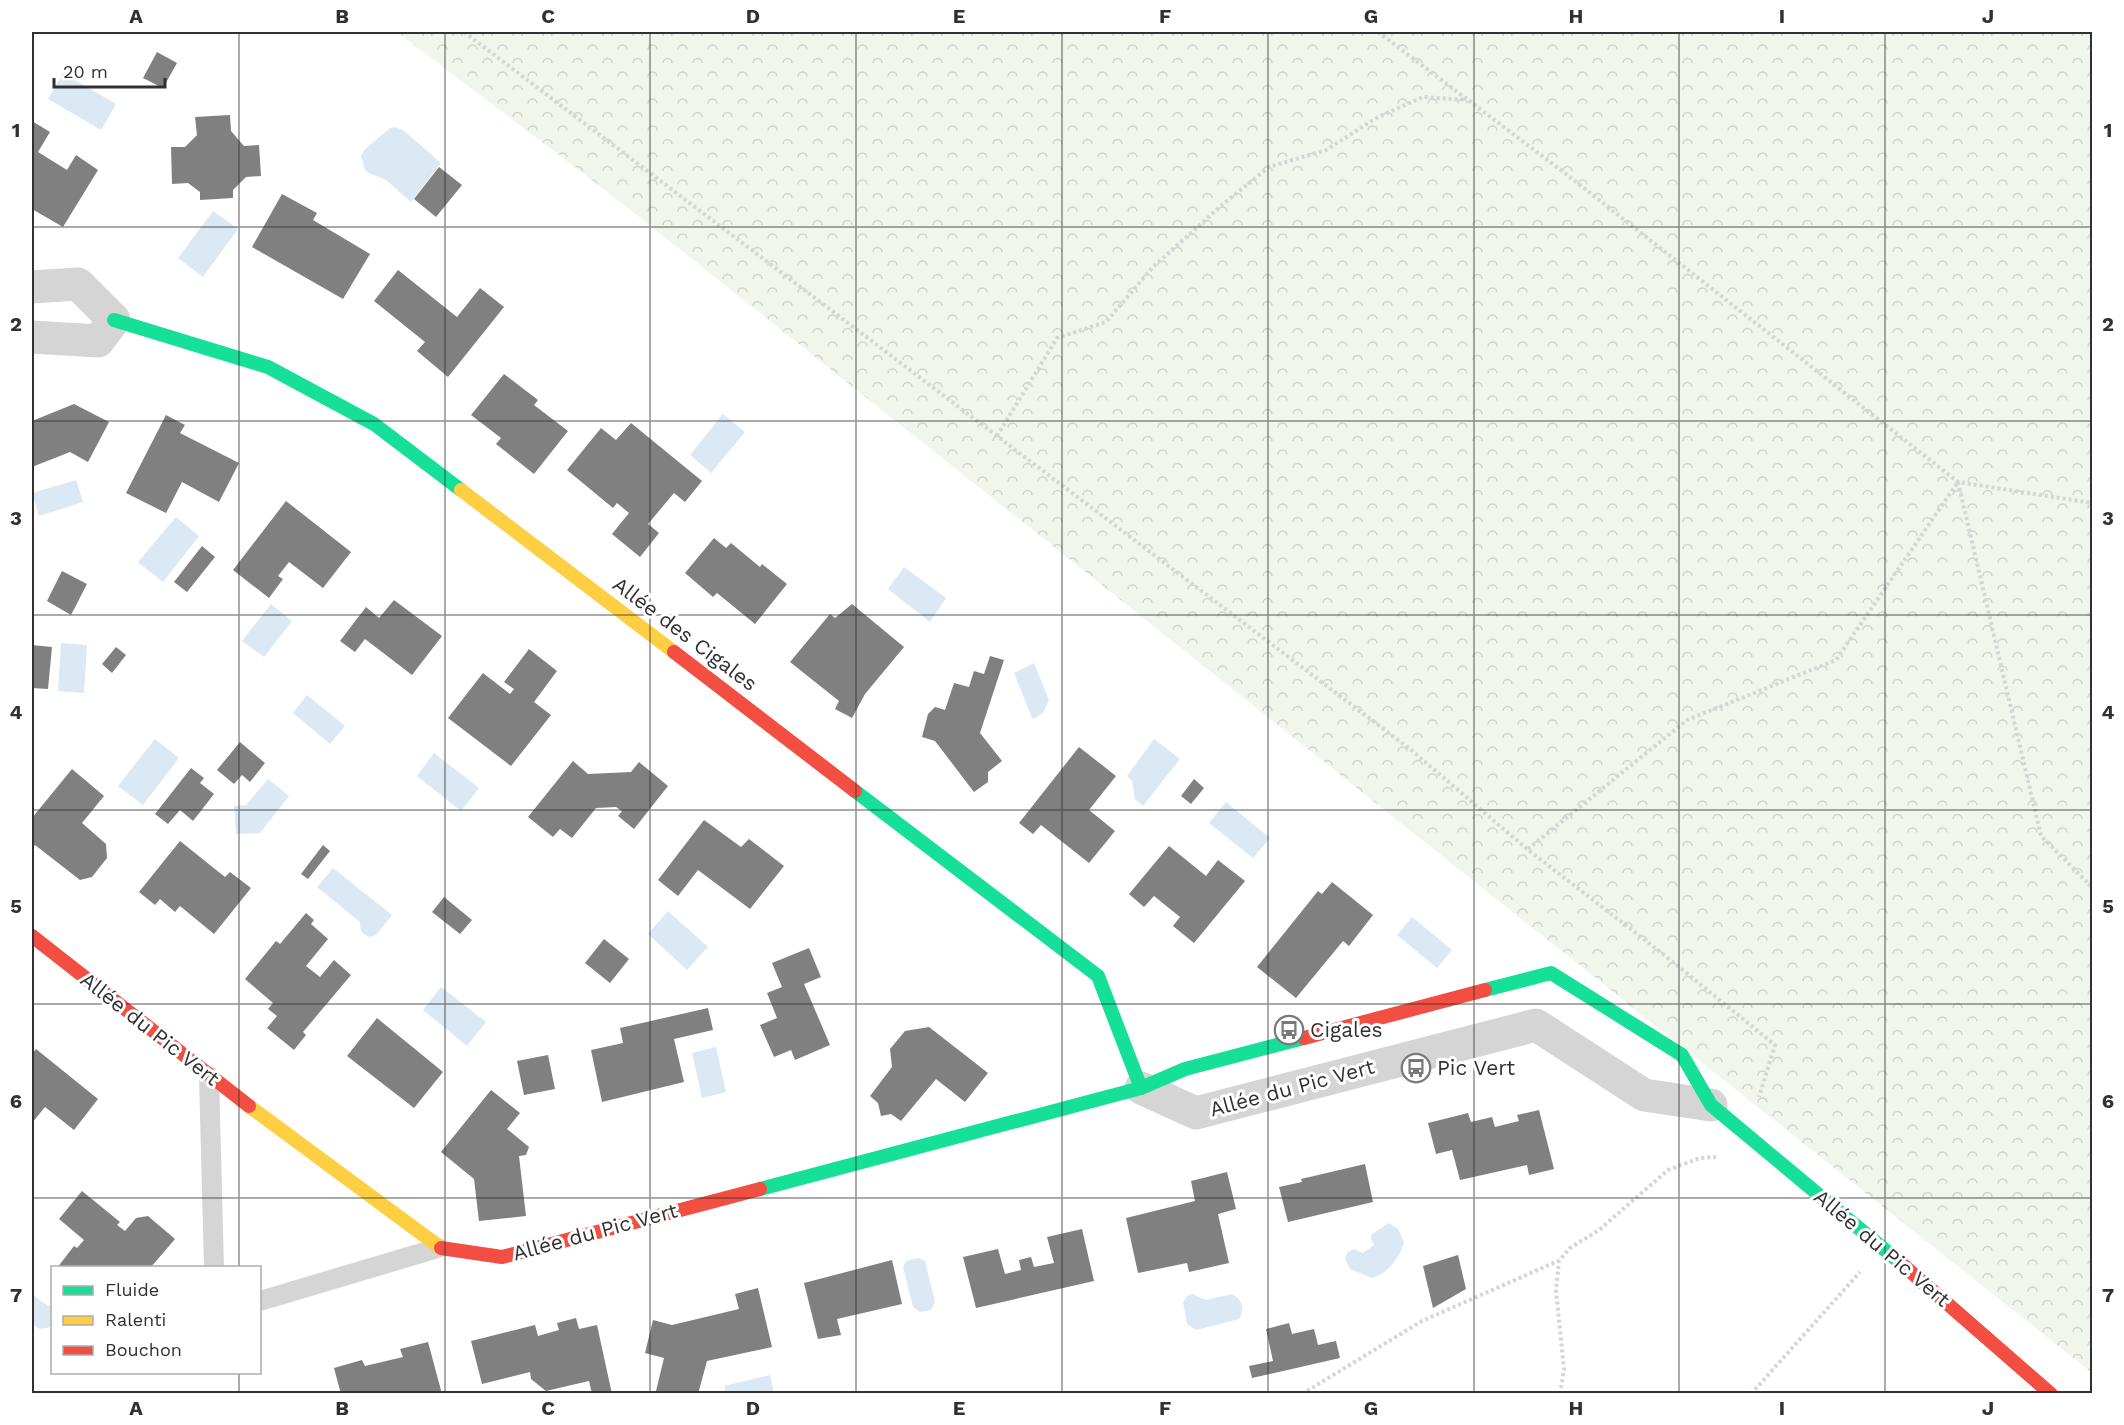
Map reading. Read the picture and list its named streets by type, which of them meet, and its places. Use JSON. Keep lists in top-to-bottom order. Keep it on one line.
{"streets":{"street":["Allée des Cigales","Allée du Pic Vert"]},"crossings":[["Allée des Cigales","Allée du Pic Vert"]],"places":{"bus stop":["Cigales","Pic Vert"]},"legend":["Fluide","Ralenti","Bouchon"],"scale_bar":"20 m","grid":{"columns":["A","B","C","D","E","F","G","H","I","J"],"rows":["1","2","3","4","5","6","7"]}}
